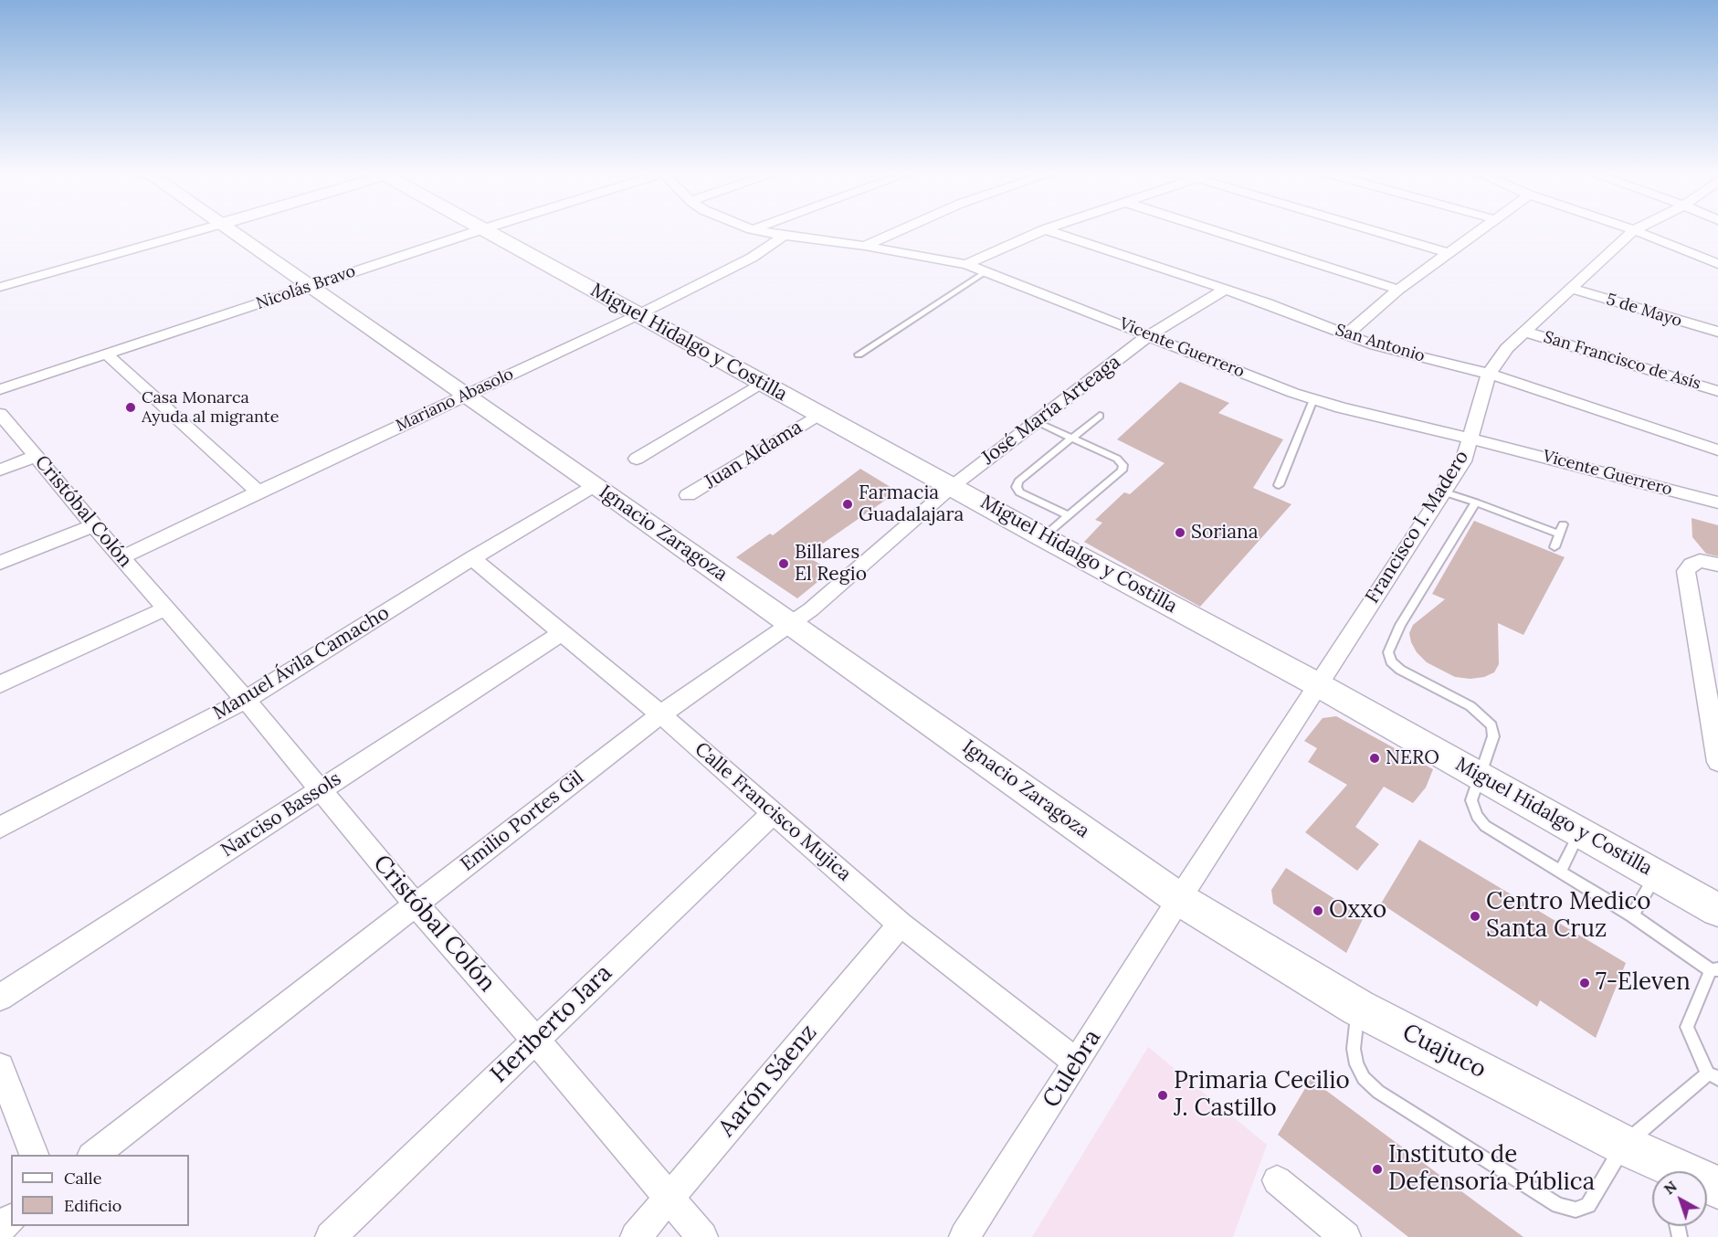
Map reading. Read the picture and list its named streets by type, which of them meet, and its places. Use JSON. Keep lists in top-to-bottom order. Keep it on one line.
{"streets":{"main road":["Miguel Hidalgo y Costilla","Ignacio Zaragoza","Cuajuco"],"street":["Nicolás Bravo","5 de Mayo","San Antonio","Vicente Guerrero","San Francisco de Asís","Mariano Abasolo","José María Arteaga","Juan Aldama","Cristóbal Colón","Francisco I. Madero","Manuel Ávila Camacho","Calle Francisco Mujica","Narciso Bassols","Emilio Portes Gil","Heriberto Jara","Culebra","Aarón Sáenz"]},"crossings":[["Nicolás Bravo","Miguel Hidalgo y Costilla"],["Nicolás Bravo","Ignacio Zaragoza"],["5 de Mayo","Francisco I. Madero"],["Miguel Hidalgo y Costilla","Mariano Abasolo"],["Miguel Hidalgo y Costilla","José María Arteaga"],["Miguel Hidalgo y Costilla","Juan Aldama"],["Miguel Hidalgo y Costilla","Francisco I. Madero"],["Miguel Hidalgo y Costilla","Emilio Portes Gil"],["San Antonio","José María Arteaga"],["San Antonio","Francisco I. Madero"],["Vicente Guerrero","Mariano Abasolo"],["Vicente Guerrero","José María Arteaga"],["Vicente Guerrero","Francisco I. Madero"],["San Francisco de Asís","Francisco I. Madero"],["Mariano Abasolo","Cristóbal Colón"],["Mariano Abasolo","Ignacio Zaragoza"],["José María Arteaga","Emilio Portes Gil"],["Cristóbal Colón","Manuel Ávila Camacho"],["Cristóbal Colón","Narciso Bassols"],["Cristóbal Colón","Emilio Portes Gil"],["Cristóbal Colón","Heriberto Jara"],["Cristóbal Colón","Aarón Sáenz"],["Francisco I. Madero","Ignacio Zaragoza"],["Francisco I. Madero","Cuajuco"],["Francisco I. Madero","Culebra"],["Ignacio Zaragoza","Manuel Ávila Camacho"],["Ignacio Zaragoza","Emilio Portes Gil"],["Ignacio Zaragoza","Cuajuco"],["Ignacio Zaragoza","Culebra"],["Manuel Ávila Camacho","Calle Francisco Mujica"],["Calle Francisco Mujica","Narciso Bassols"],["Calle Francisco Mujica","Emilio Portes Gil"],["Calle Francisco Mujica","Heriberto Jara"],["Calle Francisco Mujica","Culebra"],["Calle Francisco Mujica","Aarón Sáenz"],["Cuajuco","Culebra"]],"places":["Casa Monarca Ayuda al migrante","Farmacia Guadalajara","Soriana","Billares El Regio","NERO","Oxxo","Centro Medico Santa Cruz","7-Eleven","Primaria Cecilio J. Castillo","Instituto de Defensoría Pública"],"legend":["Calle","Edificio"],"north":"top left"}
